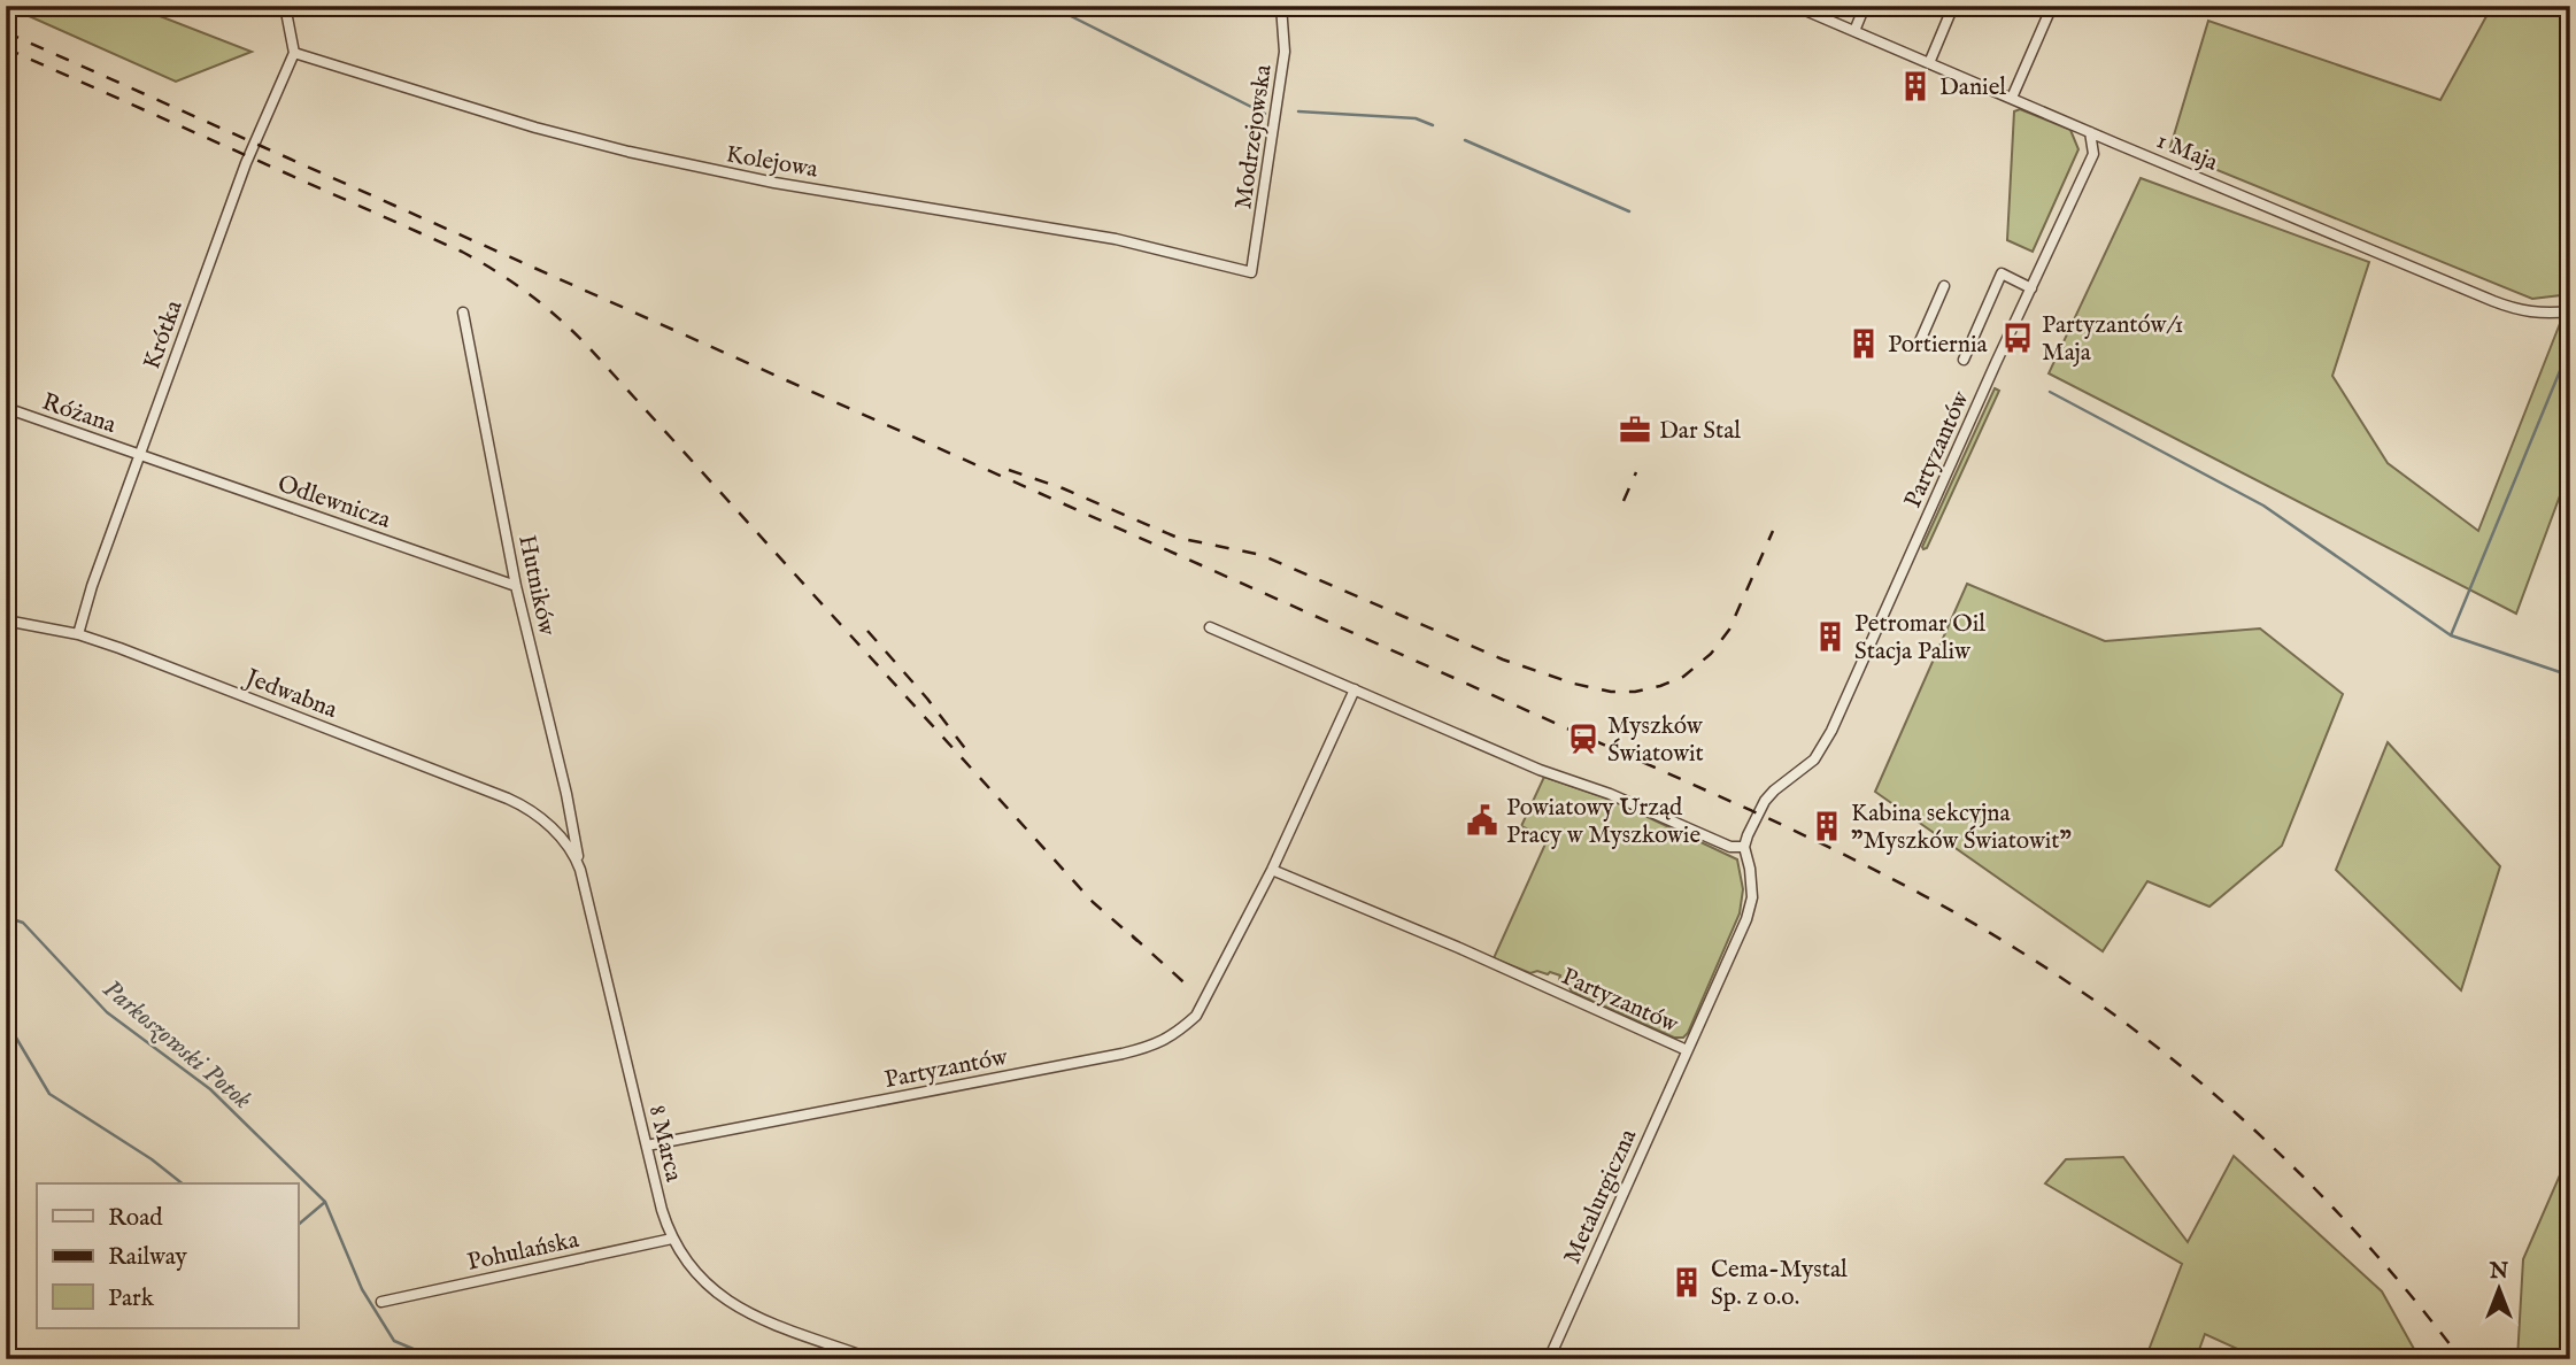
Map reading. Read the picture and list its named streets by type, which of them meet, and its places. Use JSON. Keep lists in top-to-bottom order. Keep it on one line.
{"streets":{"street":["Modrzejowska","1 Maja","Kolejowa","Krótka","Różana","Partyzantów","Odlewnicza","Hutników","Jedwabna","8 Marca","Metalurgiczna","Pohulańska"]},"crossings":[["Modrzejowska","Kolejowa"],["1 Maja","Partyzantów"],["Kolejowa","Krótka"],["Krótka","Różana"],["Krótka","Odlewnicza"],["Krótka","Jedwabna"],["Różana","Odlewnicza"],["Partyzantów","8 Marca"],["Partyzantów","Metalurgiczna"],["Odlewnicza","Hutników"],["Hutników","8 Marca"],["Jedwabna","8 Marca"],["8 Marca","Pohulańska"]],"water":["Parkoszowski Potok"],"places":{"building":["Daniel","Portiernia","Petromar Oil Stacja Paliw","Kabina sekcyjna \"Myszków Światowit\"","Cema-Mystal Sp. z o.o."],"bus stop":["Partyzantów/1 Maja"],"office":["Dar Stal"],"station":["Myszków Światowit"],"public building":["Powiatowy Urząd Pracy w Myszkowie"]},"legend":["Road","Railway","Park"],"north":"top"}
